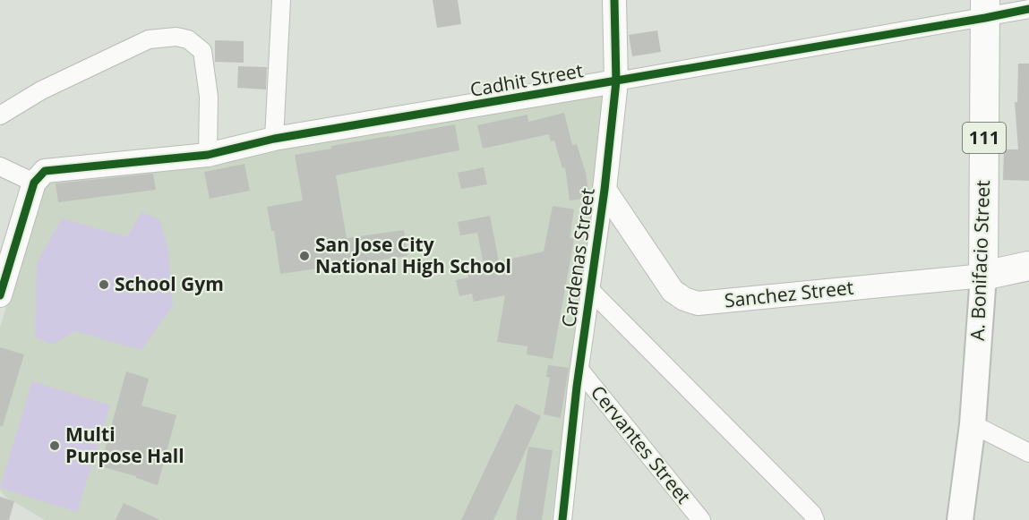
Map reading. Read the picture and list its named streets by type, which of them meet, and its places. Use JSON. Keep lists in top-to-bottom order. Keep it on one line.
{"streets":{"main road":["111","A. Bonifacio Street","Sanchez Street"],"street":["Cadhit Street","Cardenas Street","Cervantes Street"]},"crossings":[["Cadhit Street","Cardenas Street"],["Cadhit Street","A. Bonifacio Street"],["Cardenas Street","Sanchez Street"],["Cardenas Street","Cervantes Street"],["A. Bonifacio Street","Sanchez Street"]],"places":["San Jose City National High School","School Gym","Multi Purpose Hall"]}
